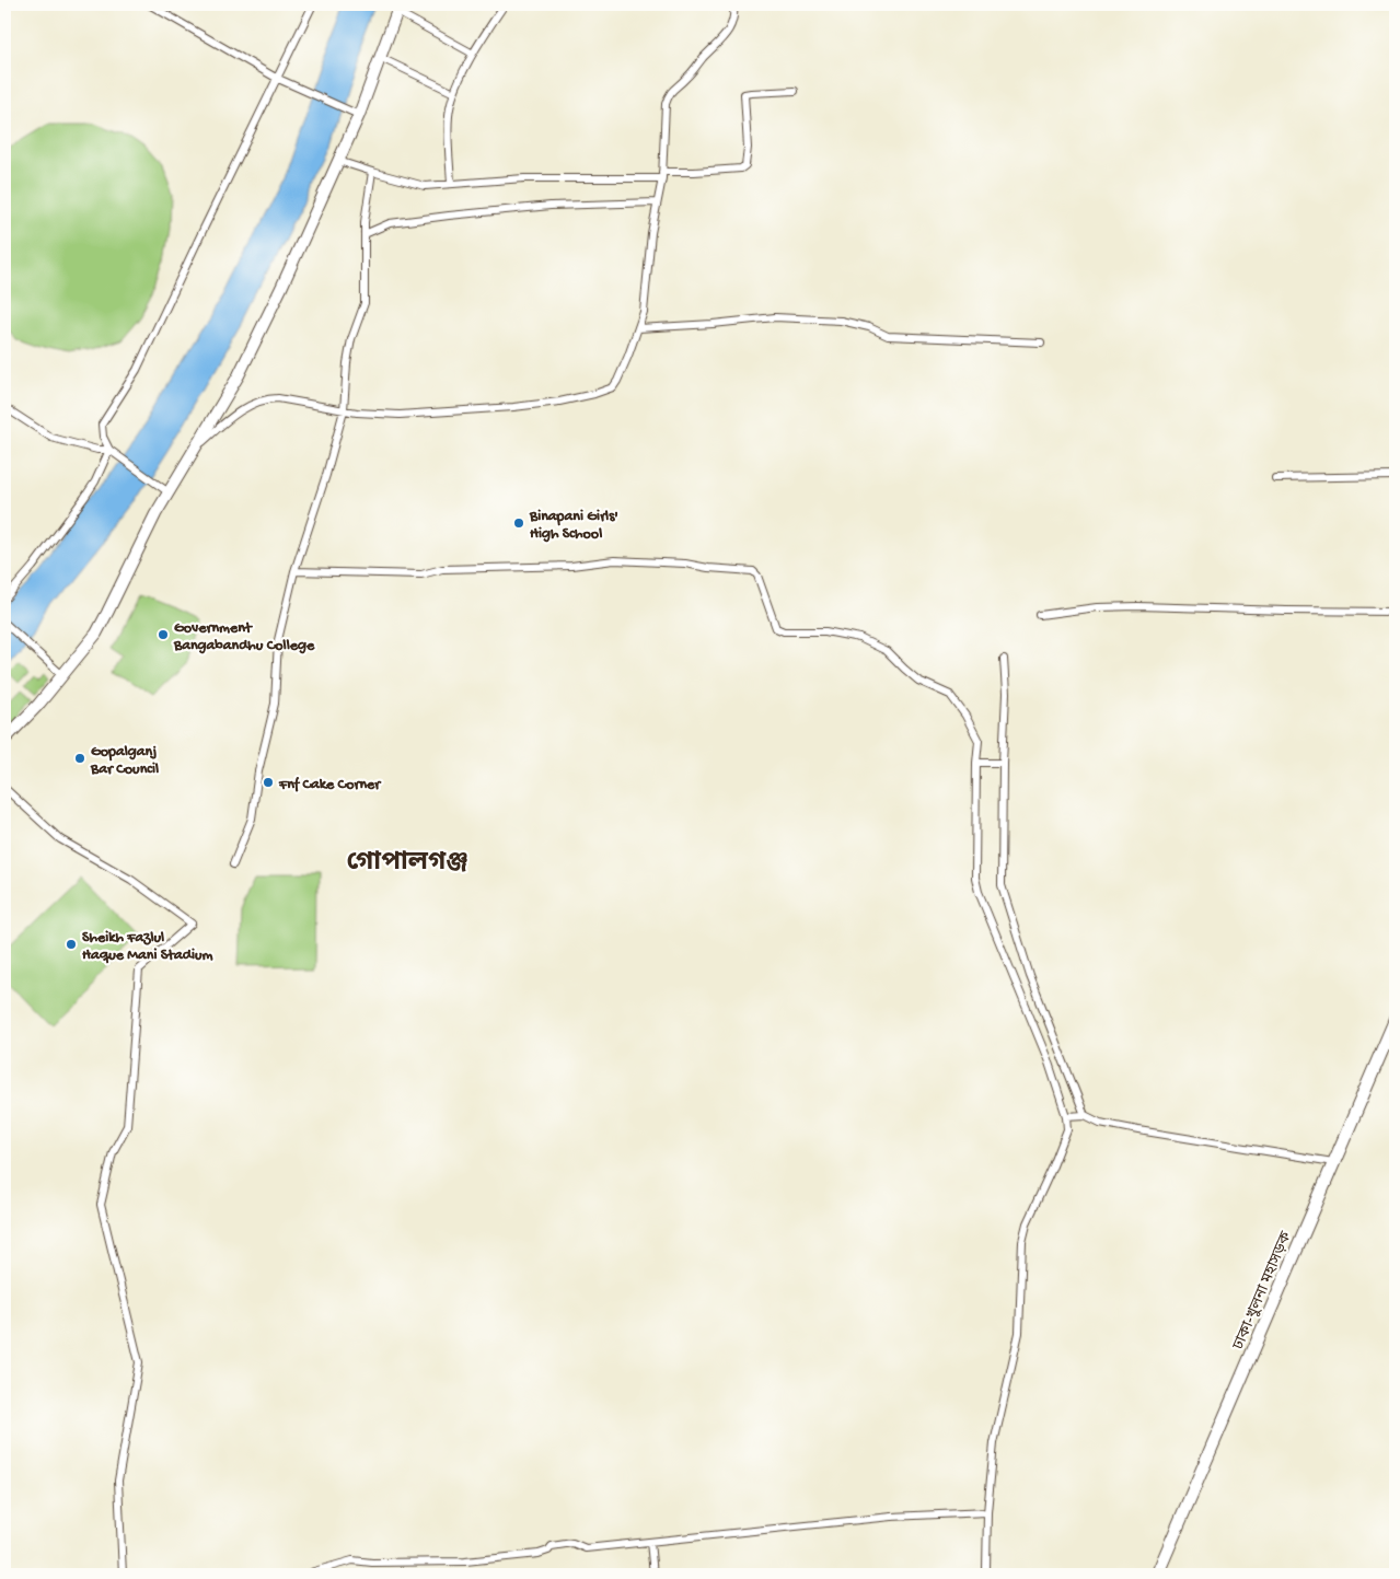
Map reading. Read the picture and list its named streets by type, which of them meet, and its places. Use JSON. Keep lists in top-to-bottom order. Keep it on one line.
{"streets":{"highway":["ঢাকা-খুলনা মহাসড়ক"]},"districts":["গোপালগঞ্জ"],"places":["Binapani Girls' High School","Government Bangabandhu College","Gopalganj Bar Council","Fnf Cake Corner","Sheikh Fazlul Haque Mani Stadium"]}
